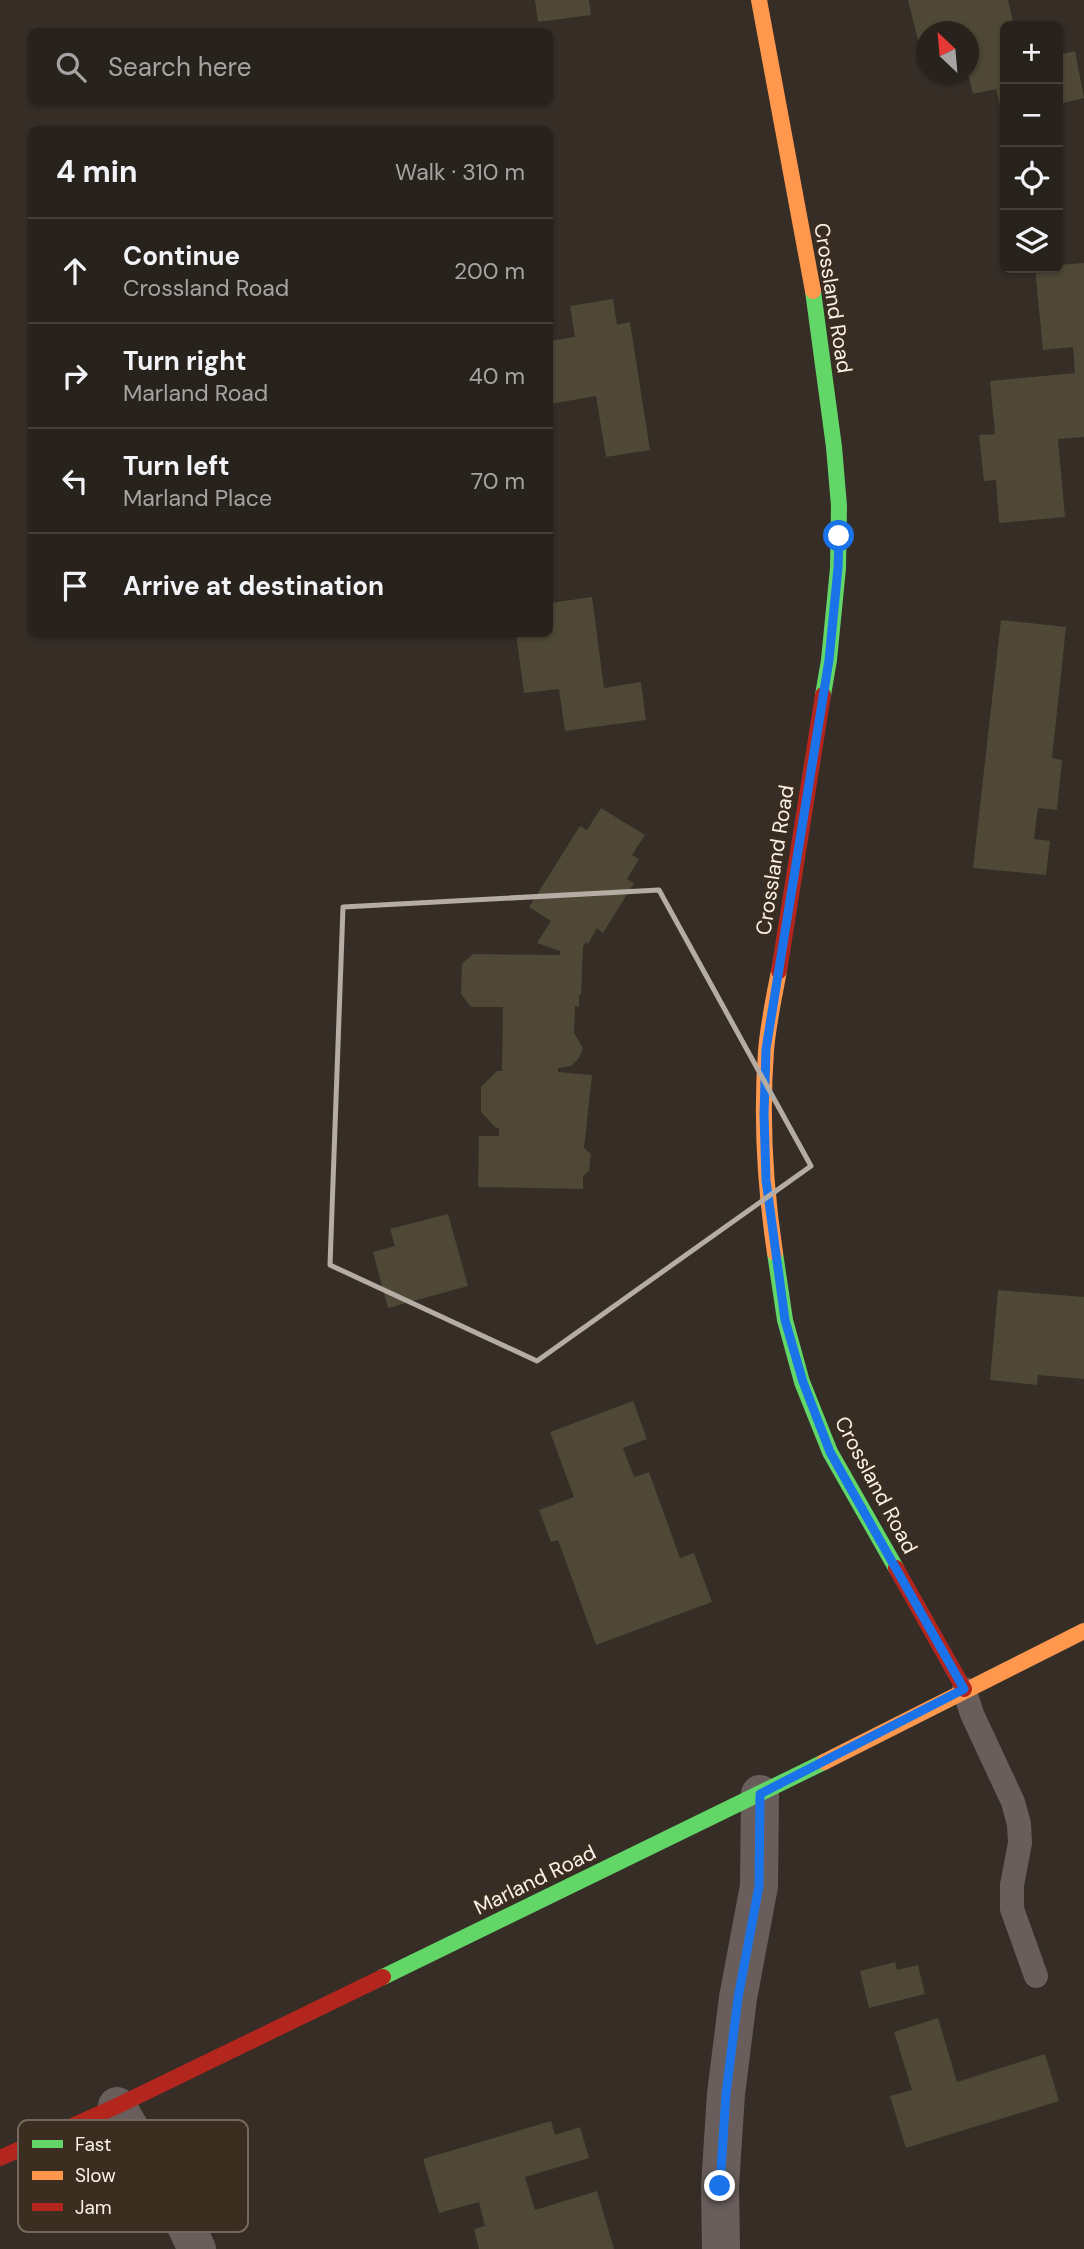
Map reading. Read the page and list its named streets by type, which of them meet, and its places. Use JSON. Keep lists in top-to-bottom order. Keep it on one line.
{"streets":{"street":["Crossland Road","Marland Road"]},"crossings":[["Crossland Road","Marland Road"]],"legend":["Fast","Slow","Jam"],"north":"top left","page":{"map_buttons":["+","−"],"search":"Search here","heading":["4 min","Walk · 310 m"],"list":[["Continue","Crossland Road","200 m"],["Turn right","Marland Road","40 m"],["Turn left","Marland Place","70 m"],"Arrive at destination"]}}
